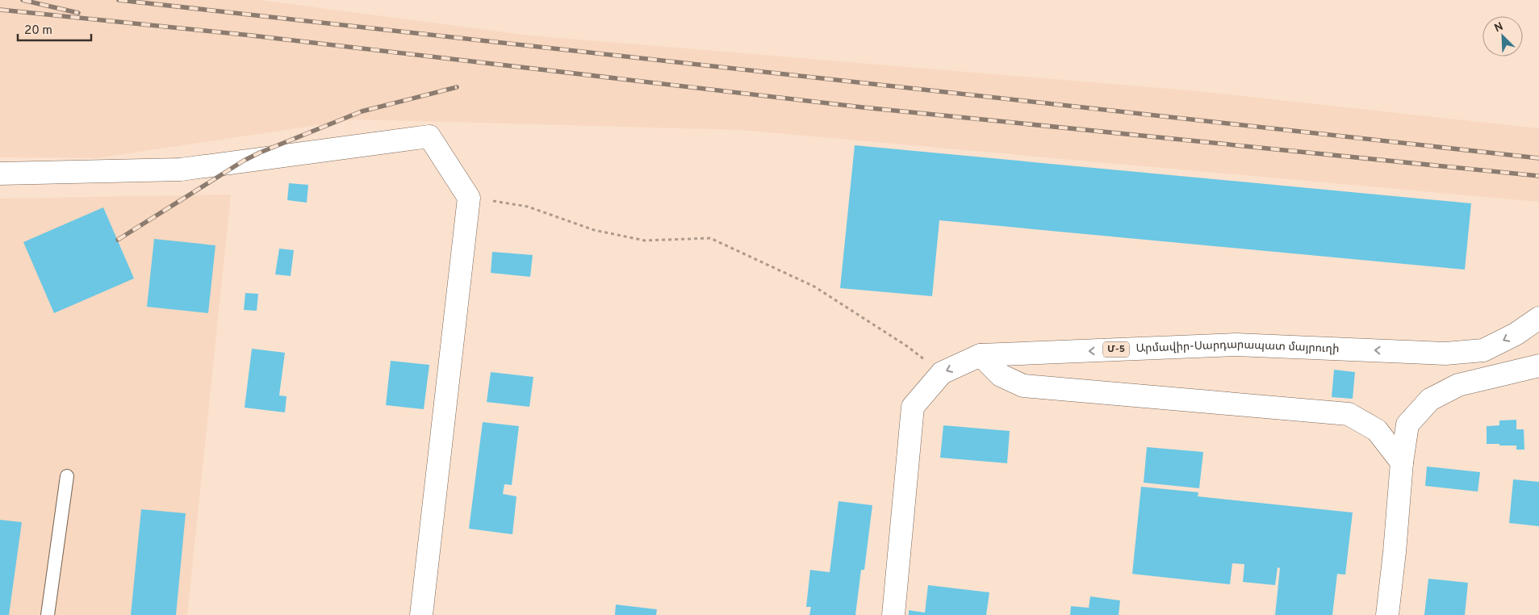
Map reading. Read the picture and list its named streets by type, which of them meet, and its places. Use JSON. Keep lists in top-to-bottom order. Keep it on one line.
{"streets":{"main road":["Արմավիր-Սարդարապատ մայրուղի","Մ-5"]},"scale_bar":"20 m","north":"top left"}
